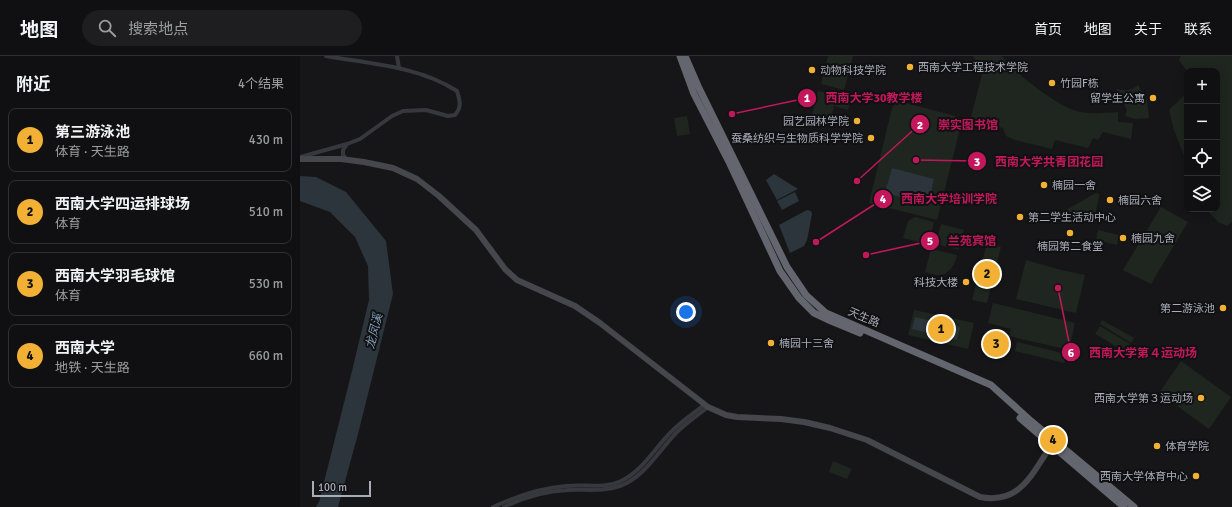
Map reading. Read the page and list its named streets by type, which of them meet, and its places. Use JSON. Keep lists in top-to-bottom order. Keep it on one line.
{"streets":{"highway":["天生路"]},"water":["龙凤溪"],"places":["西南大学工程技术学院","动物科技学院","竹园F栋","留学生公寓","西南大学30教学楼","园艺园林学院","蚕桑纺织与生物质科学学院","西南大学共青团花园","崇实图书馆","楠园一舍","楠园六舍","第二学生活动中心","楠园第二食堂","楠园九舍","西南大学培训学院","兰苑宾馆","科技大楼","西南大学第４运动场","第二游泳池","楠园十三舍","西南大学第３运动场","体育学院","西南大学体育中心"],"scale_bar":"100 m","page":{"header":"地图","search":"搜索地点","nav":["首页","地图","关于","联系"],"heading":["附近","4个结果"],"map_buttons":["+","−"],"list":[{"mark":"1","name":"第三游泳池","note":"体育 · 天生路","value":"430 m"},{"mark":"2","name":"西南大学四运排球场","note":"体育","value":"510 m"},{"mark":"3","name":"西南大学羽毛球馆","note":"体育","value":"530 m"},{"mark":"4","name":"西南大学","note":"地铁 · 天生路","value":"660 m"}],"pins":["2","1","3","4"],"scale":"100 m"}}
